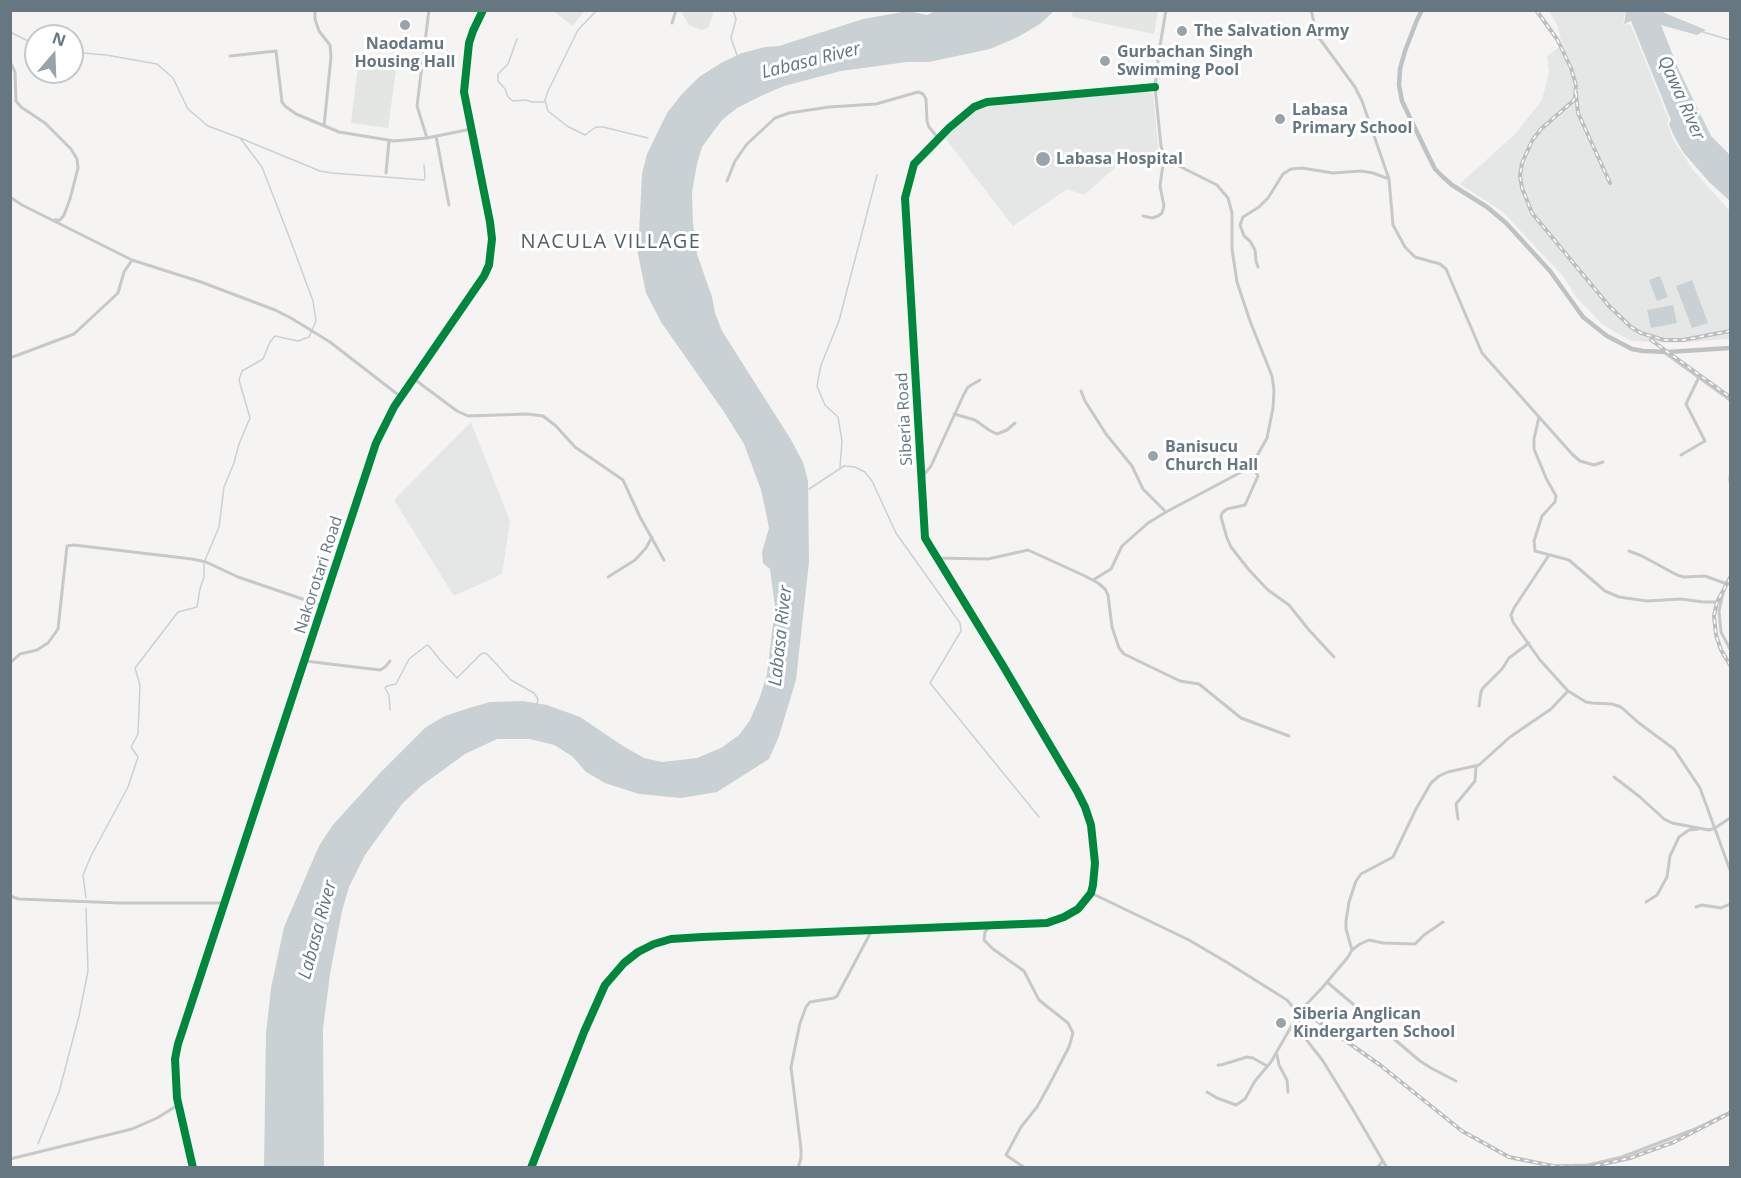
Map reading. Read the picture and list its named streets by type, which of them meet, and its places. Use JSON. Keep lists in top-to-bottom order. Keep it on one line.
{"streets":{"street":["Siberia Road","Nakorotari Road"]},"districts":["NACULA VILLAGE"],"water":["Labasa River","Qawa River"],"places":["Naodamu Housing Hall","The Salvation Army","Gurbachan Singh Swimming Pool","Labasa Primary School","Labasa Hospital","Banisucu Church Hall","Siberia Anglican Kindergarten School"],"north":"top"}
